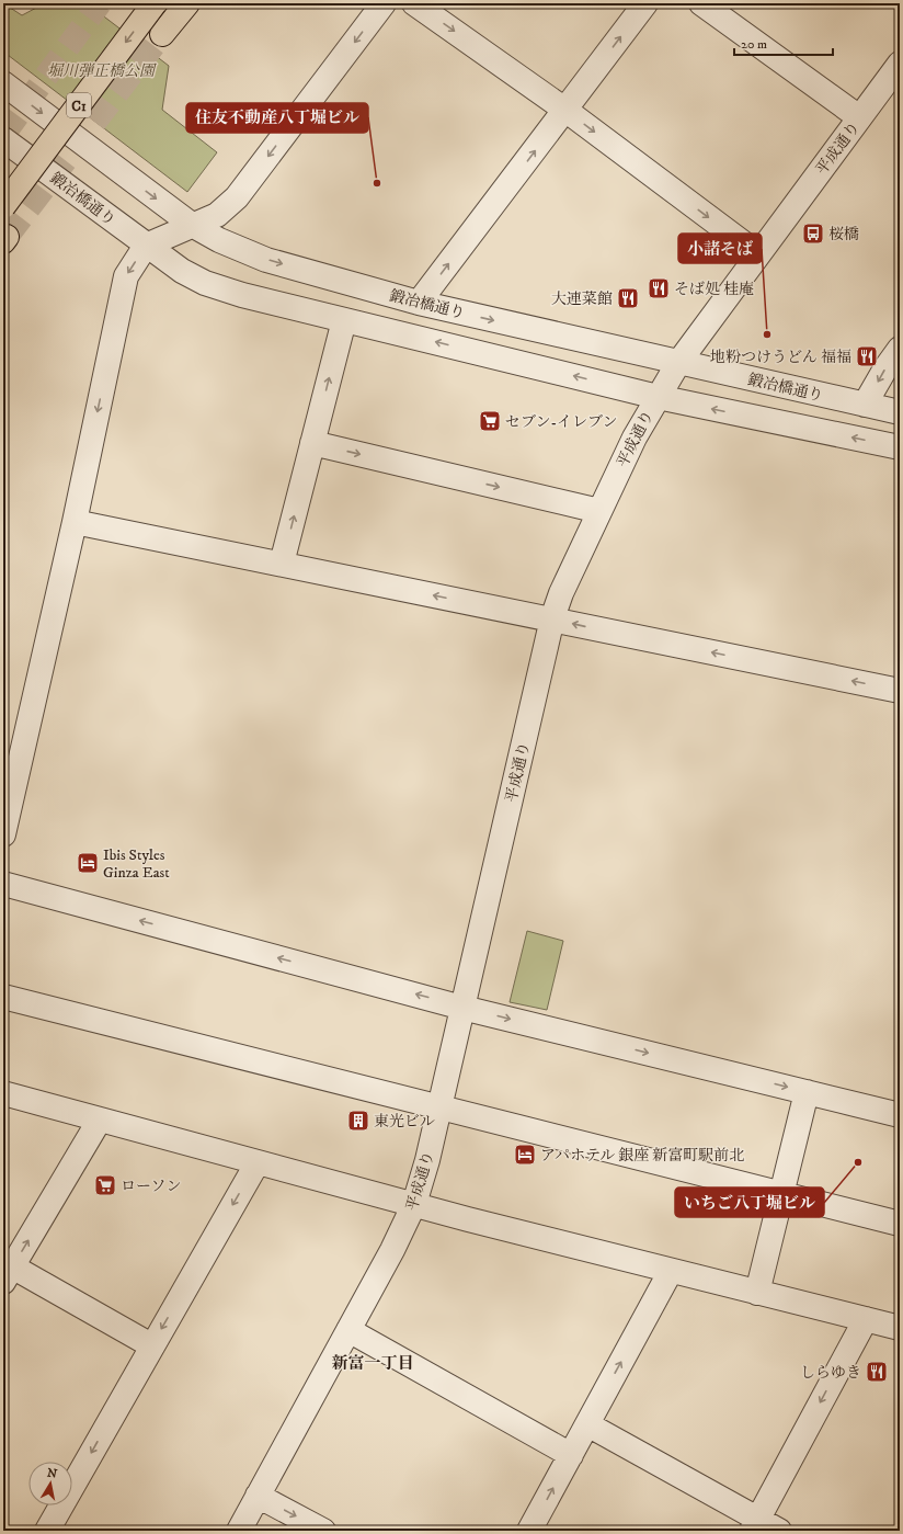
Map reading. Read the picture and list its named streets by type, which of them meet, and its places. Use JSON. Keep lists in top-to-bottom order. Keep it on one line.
{"streets":{"highway":["C1"],"street":["平成通り","鍛冶橋通り"]},"crossings":[["平成通り","鍛冶橋通り"]],"districts":["新富一丁目"],"parks":["堀川弾正橋公園"],"places":{"other":["住友不動産八丁堀ビル","小諸そば","いちご八丁堀ビル"],"bus stop":["桜橋"],"restaurant":["そば処 桂庵","大連菜館","地粉つけうどん 福福","しらゆき"],"supermarket":["セブン-イレブン","ローソン"],"hotel":["Ibis Styles Ginza East","アパホテル 銀座 新富町駅前北"],"building":["東光ビル"]},"scale_bar":"20 m","north":"top"}
